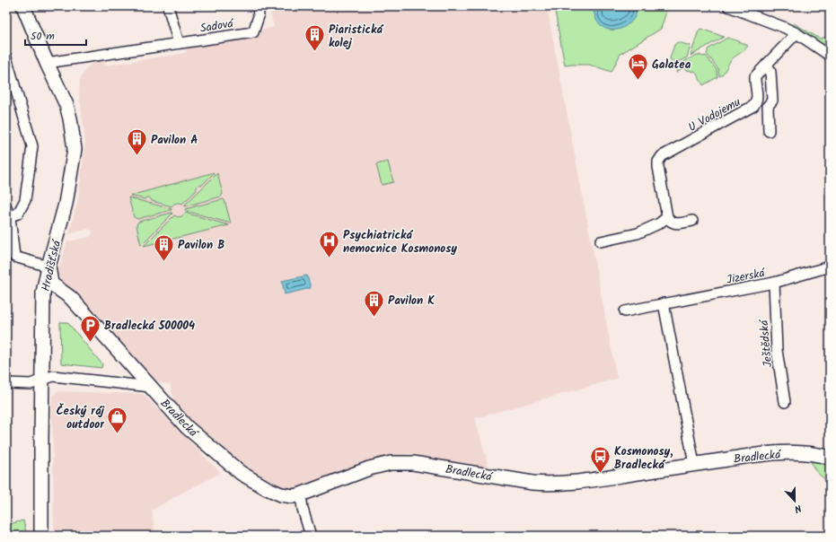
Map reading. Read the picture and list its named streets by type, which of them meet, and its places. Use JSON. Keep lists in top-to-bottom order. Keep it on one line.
{"streets":{"street":["Sadová","U Vodojemu","Hradišťská","Jizerská","Ještědská","Bradlecká"]},"crossings":[["Sadová","Hradišťská"],["Hradišťská","Bradlecká"],["Jizerská","Ještědská"]],"places":{"building":["Piaristická kolej","Pavilon A","Pavilon B","Pavilon K"],"hotel":["Galatea"],"hospital":["Psychiatrická nemocnice Kosmonosy"],"parking":["Bradlecká 500004"],"shop":["Český ráj outdoor"],"bus stop":["Kosmonosy, Bradlecká"]},"scale_bar":"50 m","north":"bottom"}
